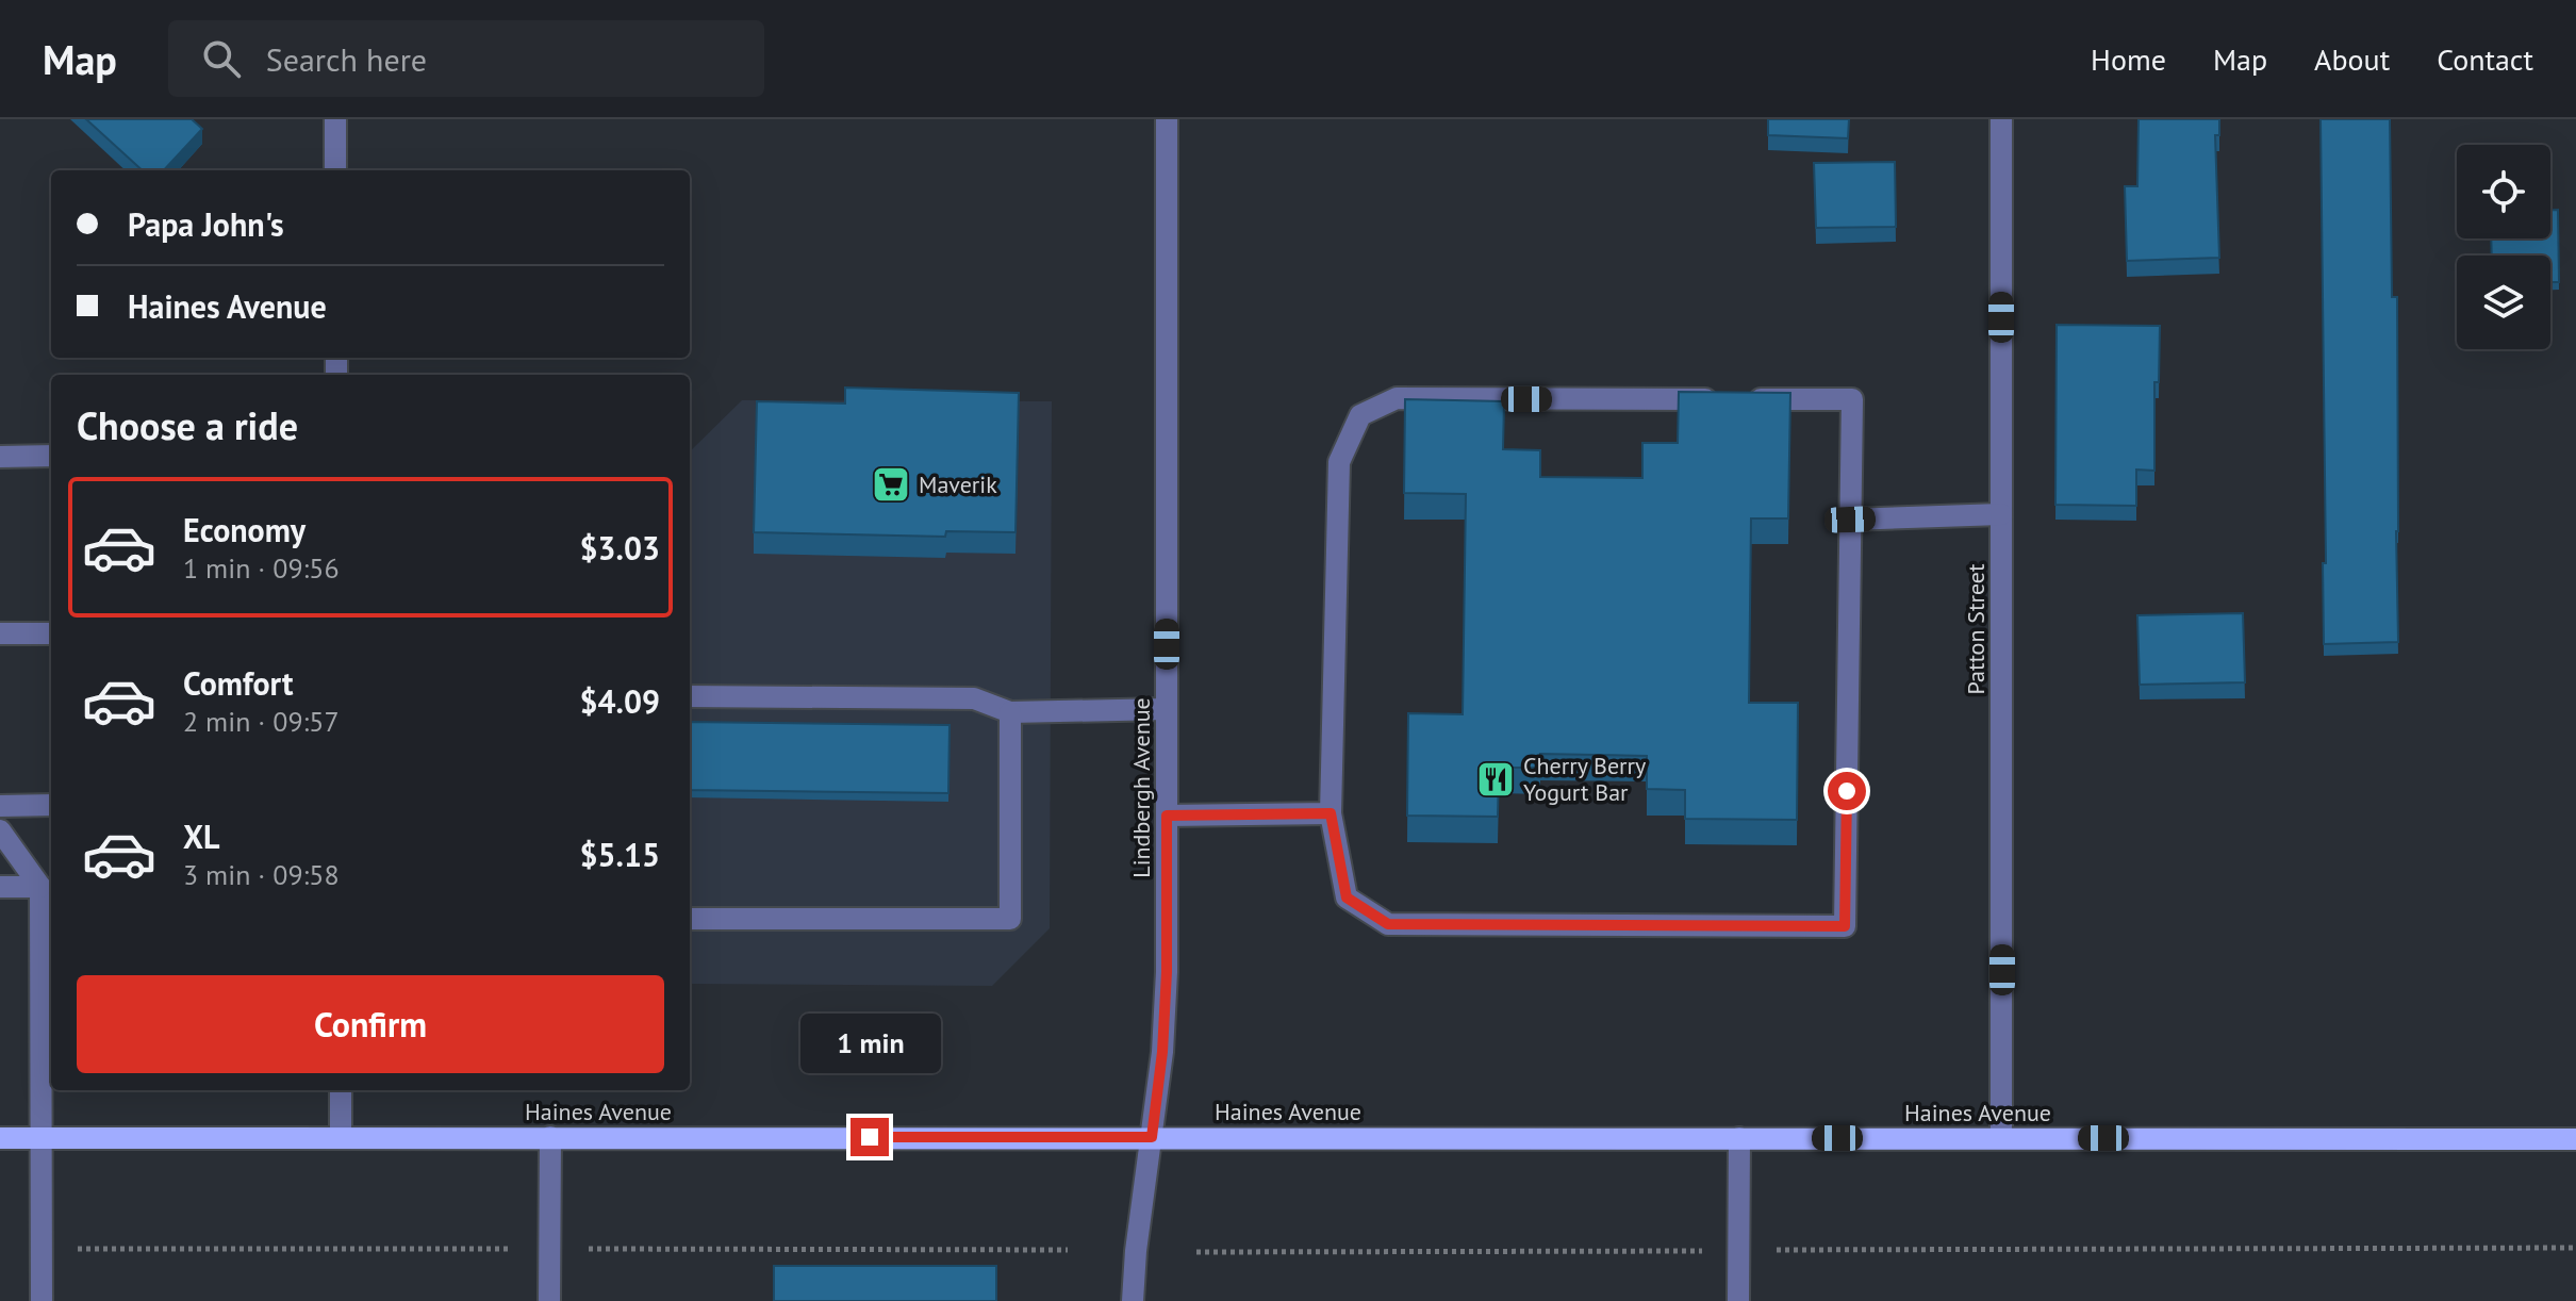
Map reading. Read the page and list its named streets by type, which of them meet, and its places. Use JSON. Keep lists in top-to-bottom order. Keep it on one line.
{"streets":{"main road":["Haines Avenue"],"street":["Patton Street","Lindbergh Avenue"]},"crossings":[["Patton Street","Haines Avenue"],["Lindbergh Avenue","Haines Avenue"]],"places":{"supermarket":["Maverik"],"restaurant":["Cherry Berry Yogurt Bar"]},"page":{"header":"Map","search":"Search here","nav":["Home","Map","About","Contact"],"banner":["Papa John's","Haines Avenue"],"heading":"Choose a ride","list":[{"name":"Economy","note":"1 min · 09:56","value":"$3.03"},{"name":"Comfort","note":"2 min · 09:57","value":"$4.09"},{"name":"XL","note":"3 min · 09:58","value":"$5.15"}],"buttons":"Confirm","bubble":"1 min"}}
